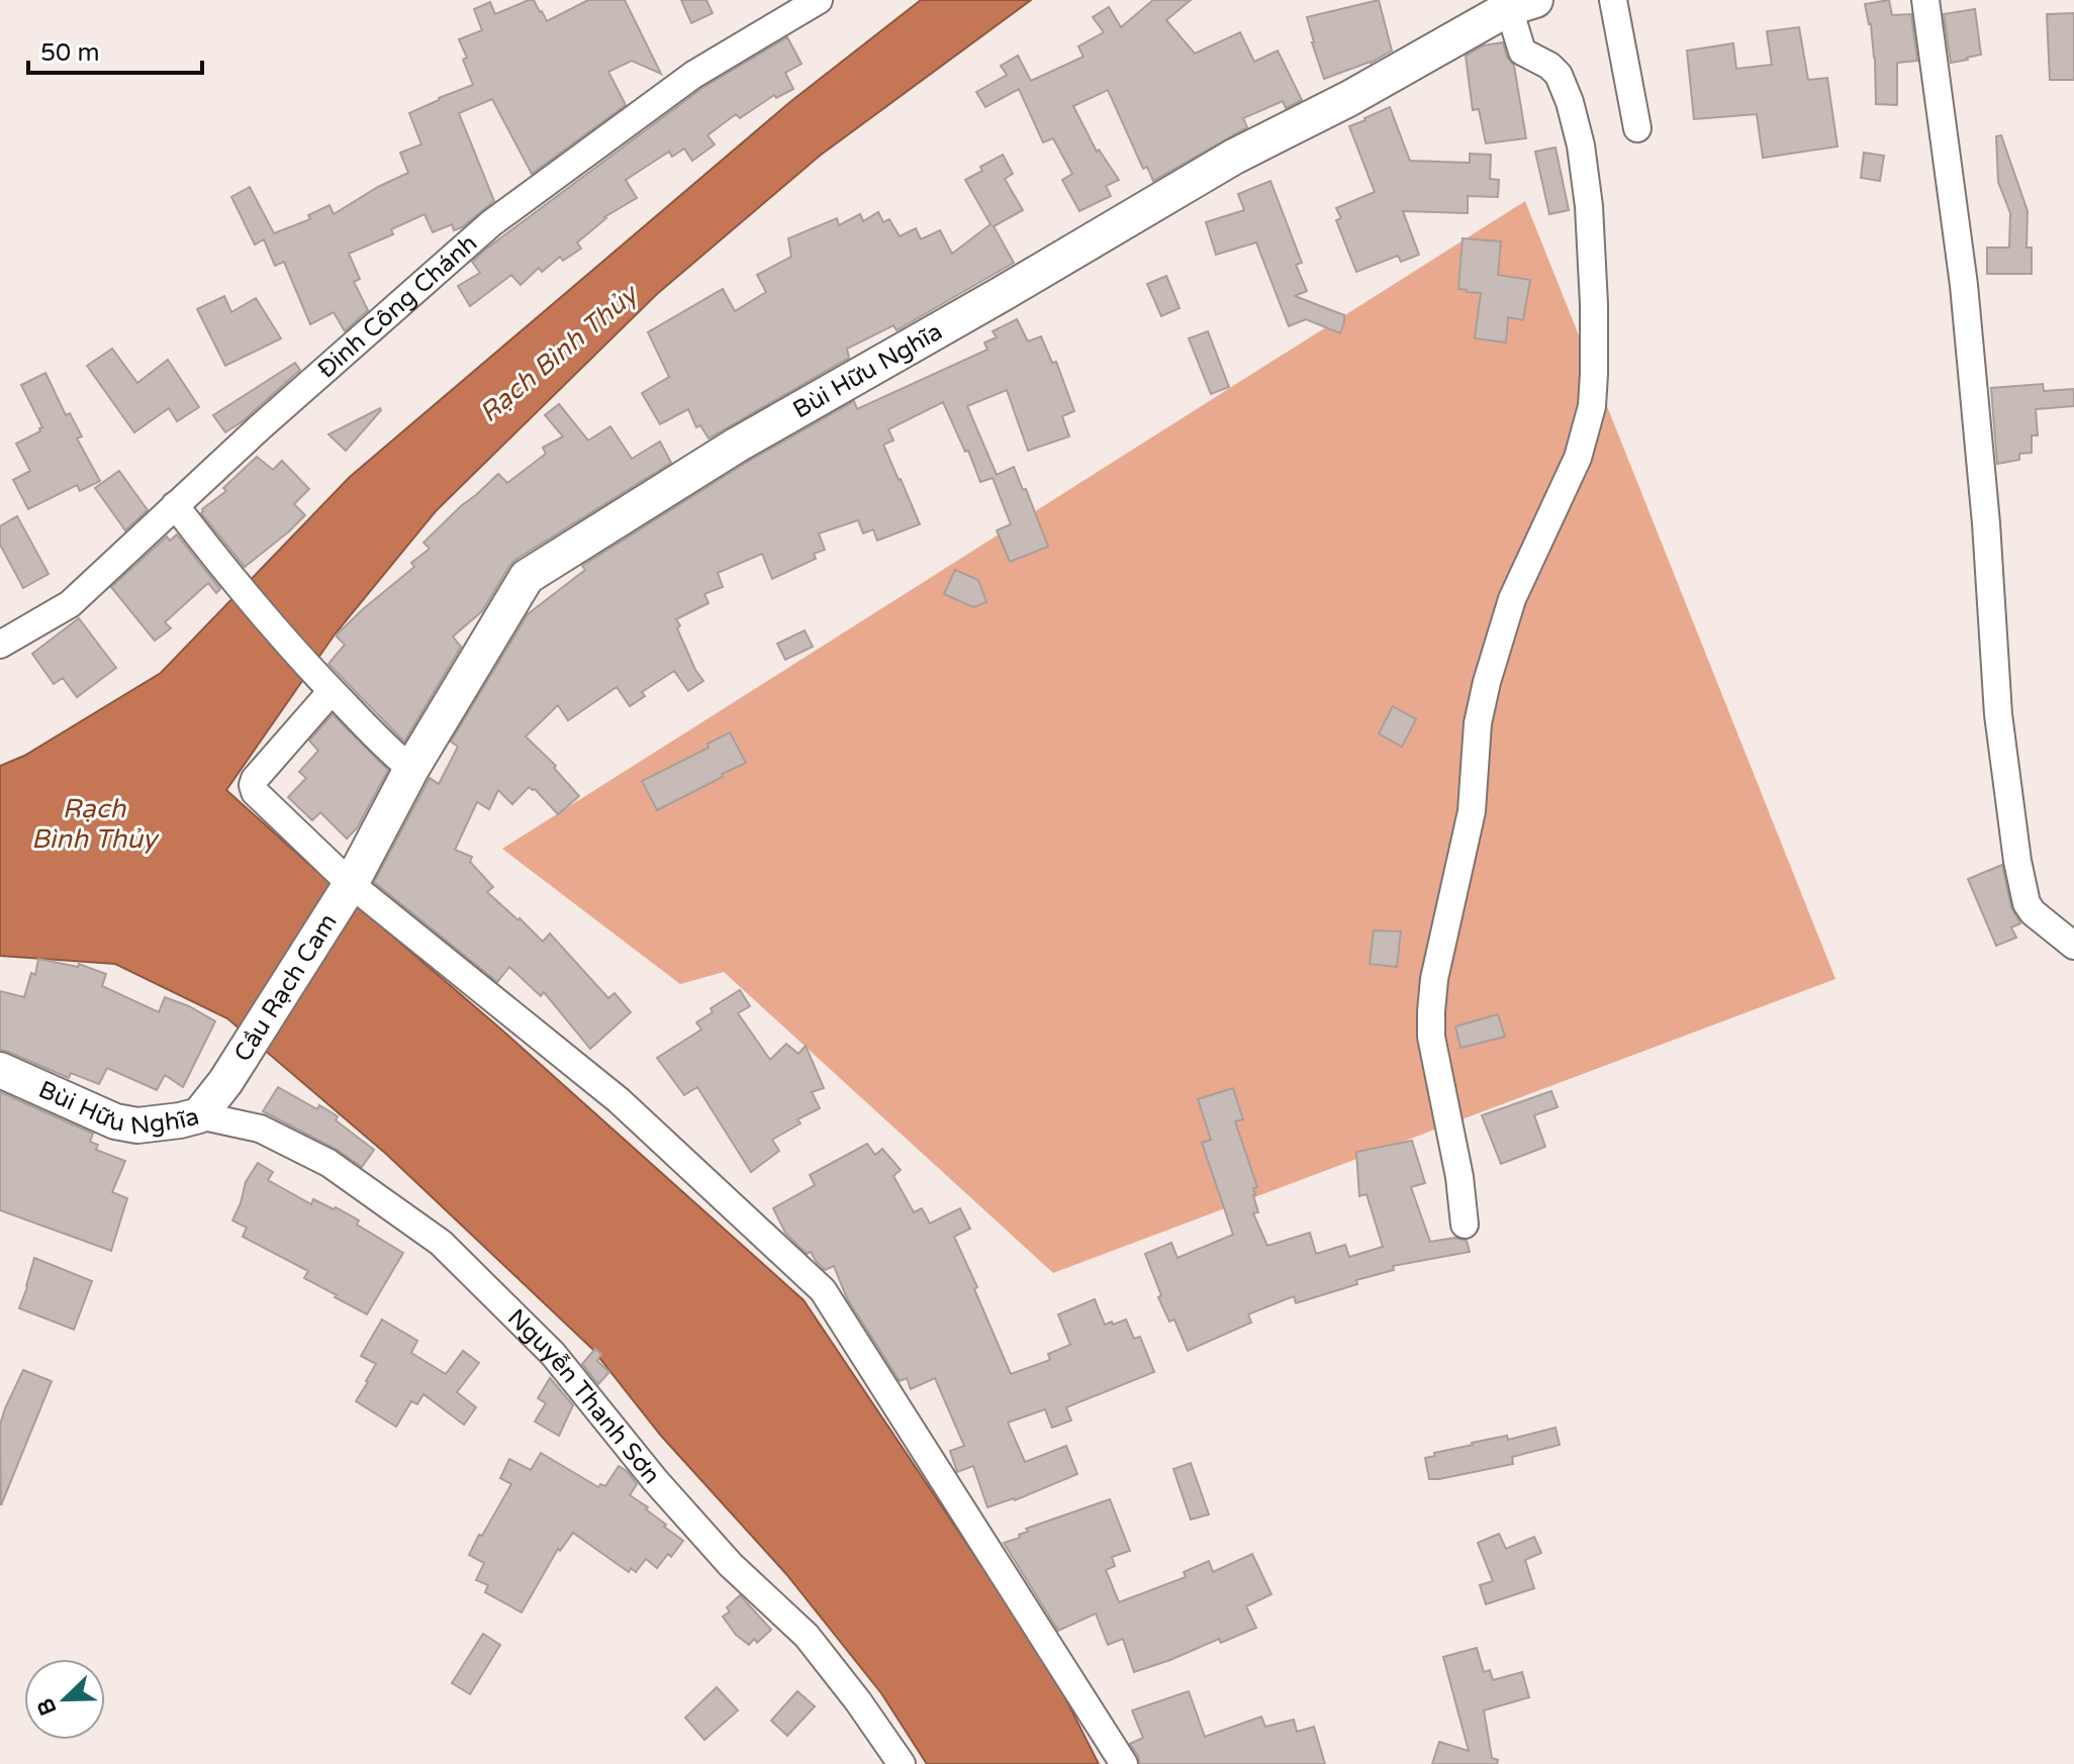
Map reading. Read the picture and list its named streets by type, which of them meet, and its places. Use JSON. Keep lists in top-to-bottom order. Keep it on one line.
{"streets":{"main road":["Bùi Hữu Nghĩa","Cầu Rạch Cam"],"street":["Đinh Công Chánh","Nguyễn Thanh Sơn"]},"crossings":[["Bùi Hữu Nghĩa","Cầu Rạch Cam"],["Bùi Hữu Nghĩa","Nguyễn Thanh Sơn"]],"water":["Rạch Bình Thủy"],"scale_bar":"50 m","north":"bottom left"}
